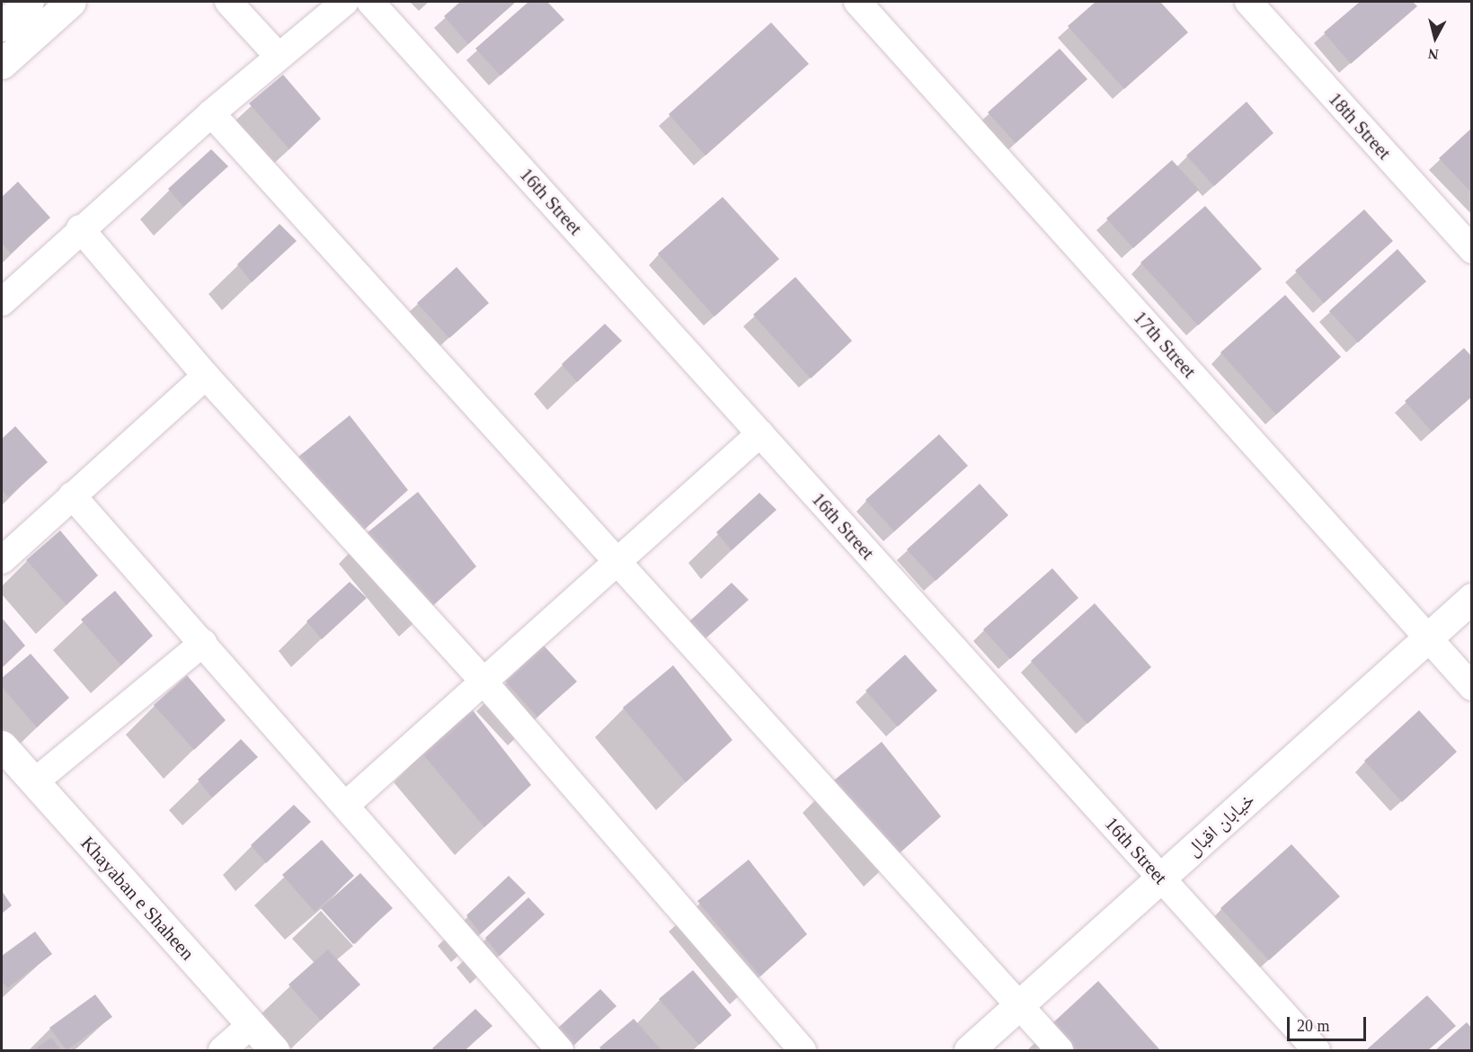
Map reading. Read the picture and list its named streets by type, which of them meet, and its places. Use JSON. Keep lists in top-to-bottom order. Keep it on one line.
{"streets":{"street":["18th Street","16th Street","17th Street","خیابان اقبال","Khayaban e Shaheen"]},"crossings":[["16th Street","خیابان اقبال"],["17th Street","خیابان اقبال"]],"scale_bar":"20 m","north":"bottom"}
